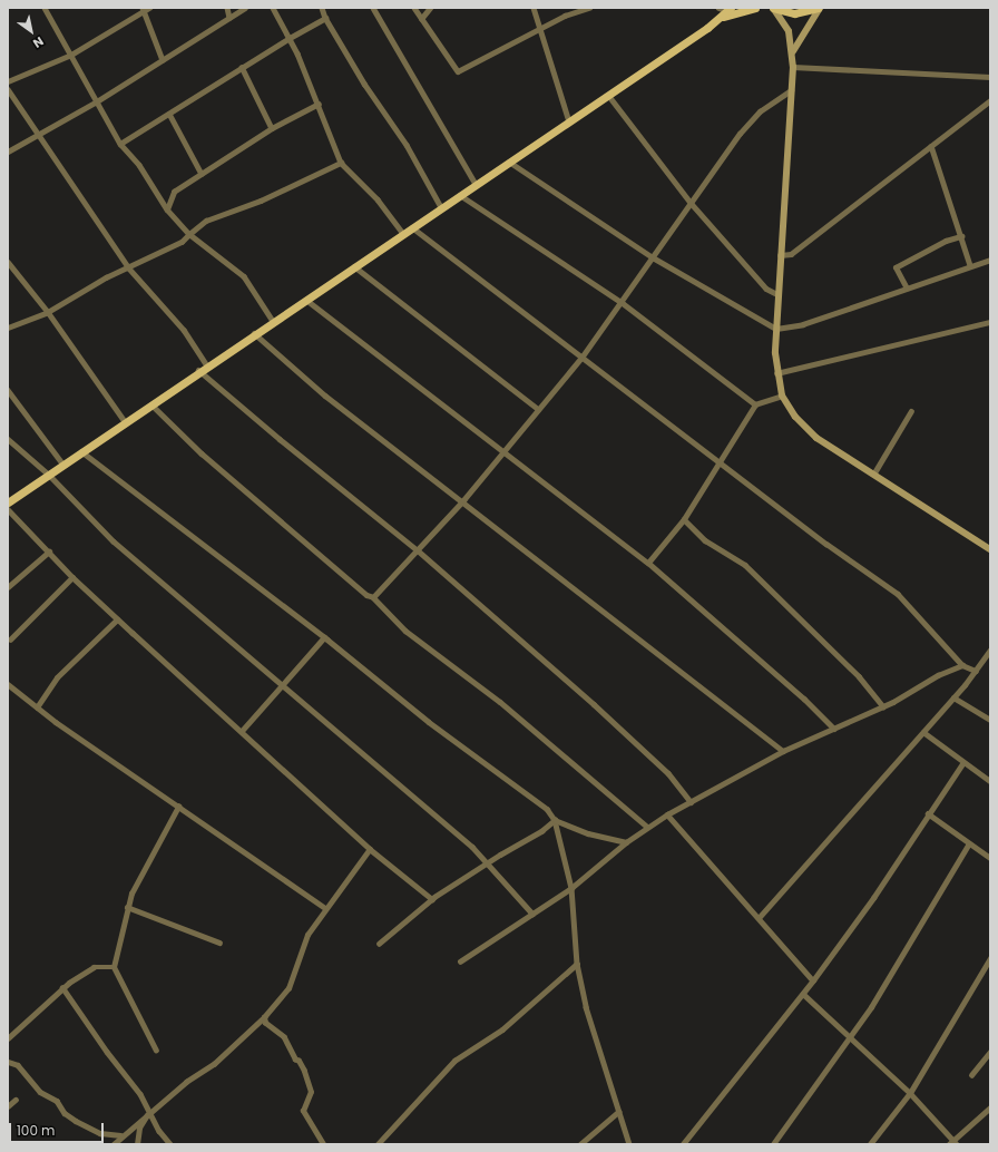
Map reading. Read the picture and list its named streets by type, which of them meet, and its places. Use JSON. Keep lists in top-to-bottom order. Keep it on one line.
{"scale_bar":"100 m","north":"bottom right"}
